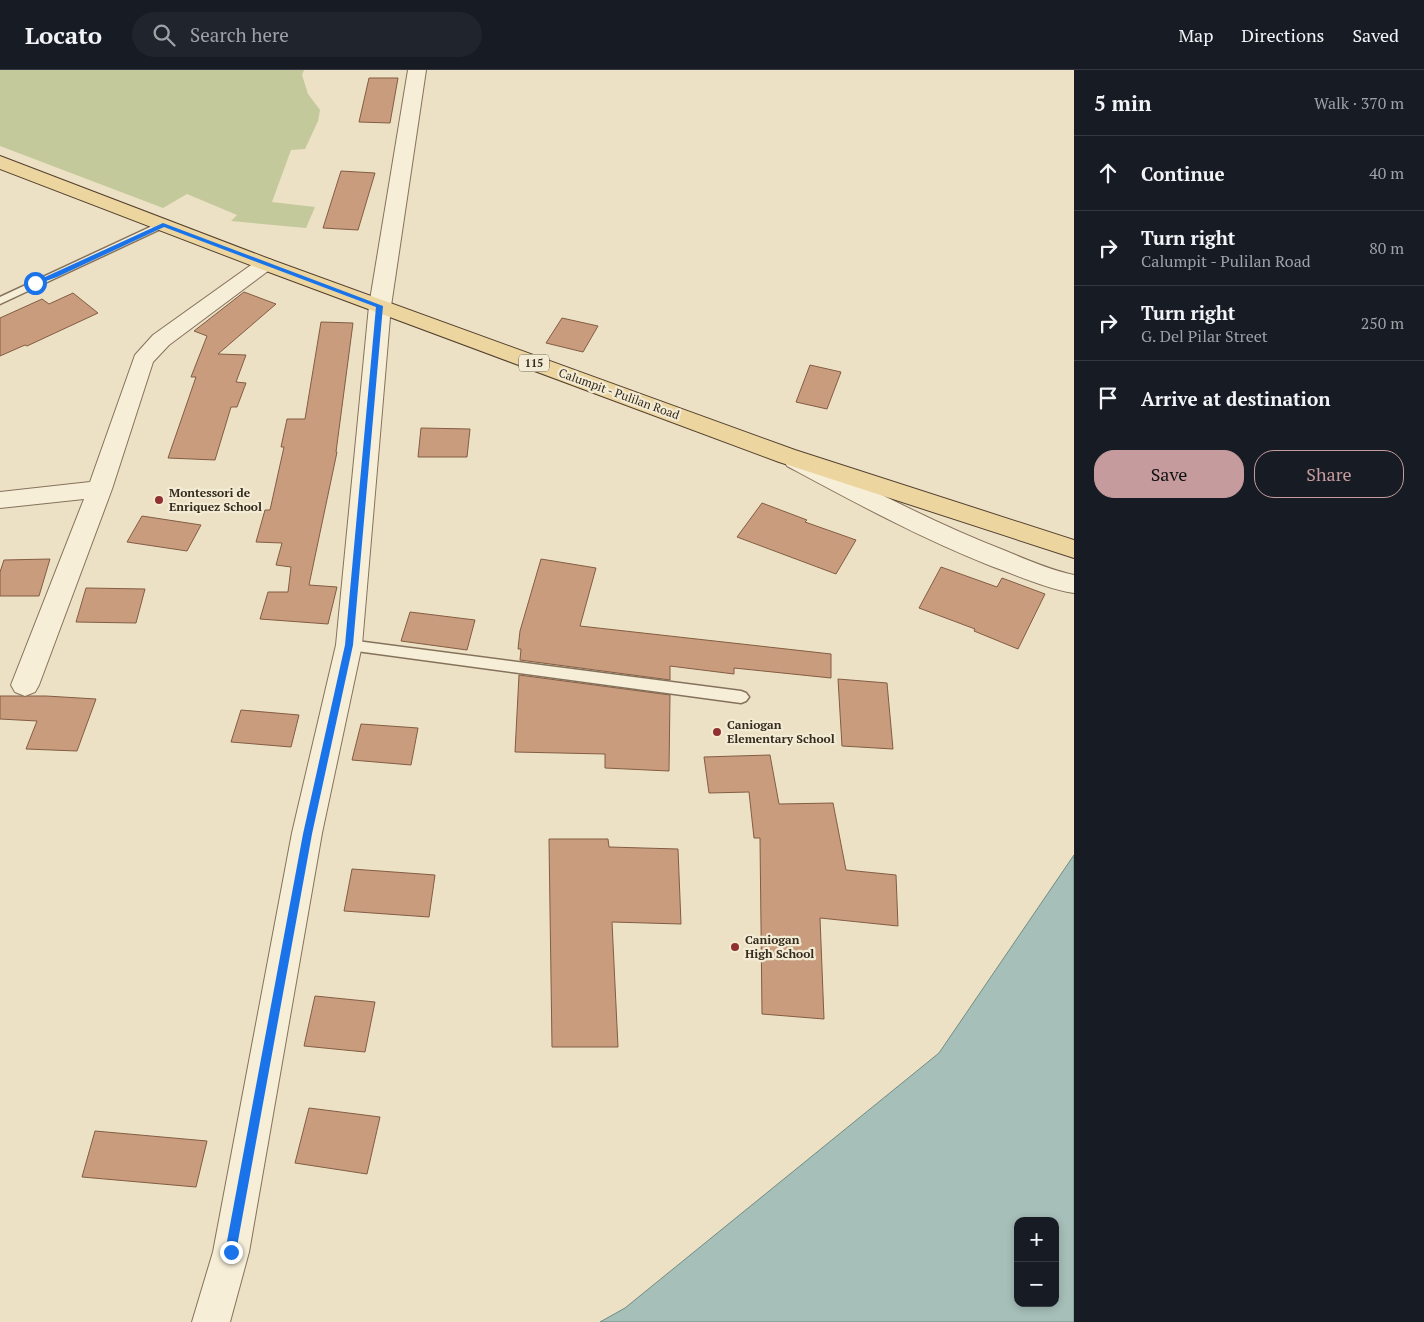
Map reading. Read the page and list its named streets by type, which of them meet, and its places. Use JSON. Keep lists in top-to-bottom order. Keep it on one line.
{"streets":{"main road":["115","Calumpit - Pulilan Road"]},"places":["Montessori de Enriquez School","Caniogan Elementary School","Caniogan High School"],"page":{"header":"Locato","search":"Search here","nav":["Map","Directions","Saved"],"heading":["5 min","Walk · 370 m"],"list":[["Continue","40 m"],["Turn right","Calumpit - Pulilan Road","80 m"],["Turn right","G. Del Pilar Street","250 m"],"Arrive at destination"],"buttons":["Save","Share"],"map_buttons":["+","−"]}}
